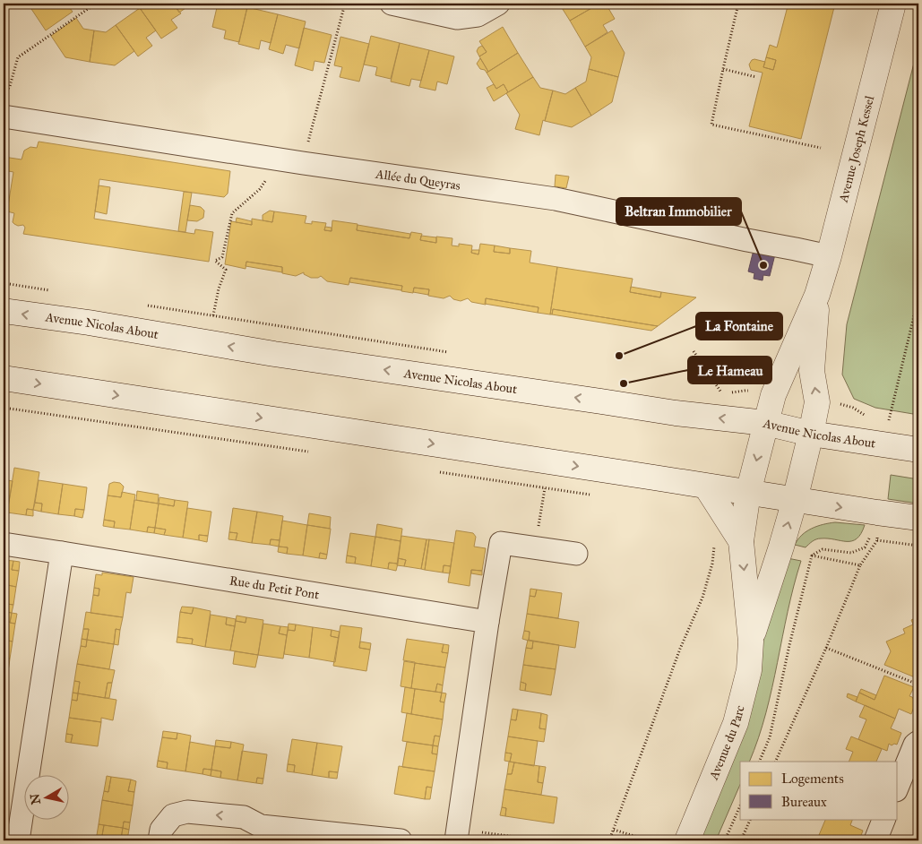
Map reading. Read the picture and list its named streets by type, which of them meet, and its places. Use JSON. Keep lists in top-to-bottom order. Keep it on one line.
{"streets":{"main road":["Avenue Joseph Kessel","Avenue Nicolas About","Avenue du Parc"],"street":["Allée du Queyras","Rue du Petit Pont"]},"crossings":[["Avenue Joseph Kessel","Allée du Queyras"],["Avenue Joseph Kessel","Avenue Nicolas About"],["Avenue Joseph Kessel","Avenue du Parc"]],"places":["Beltran Immobilier","La Fontaine","Le Hameau"],"legend":["Logements","Bureaux"],"north":"left"}
